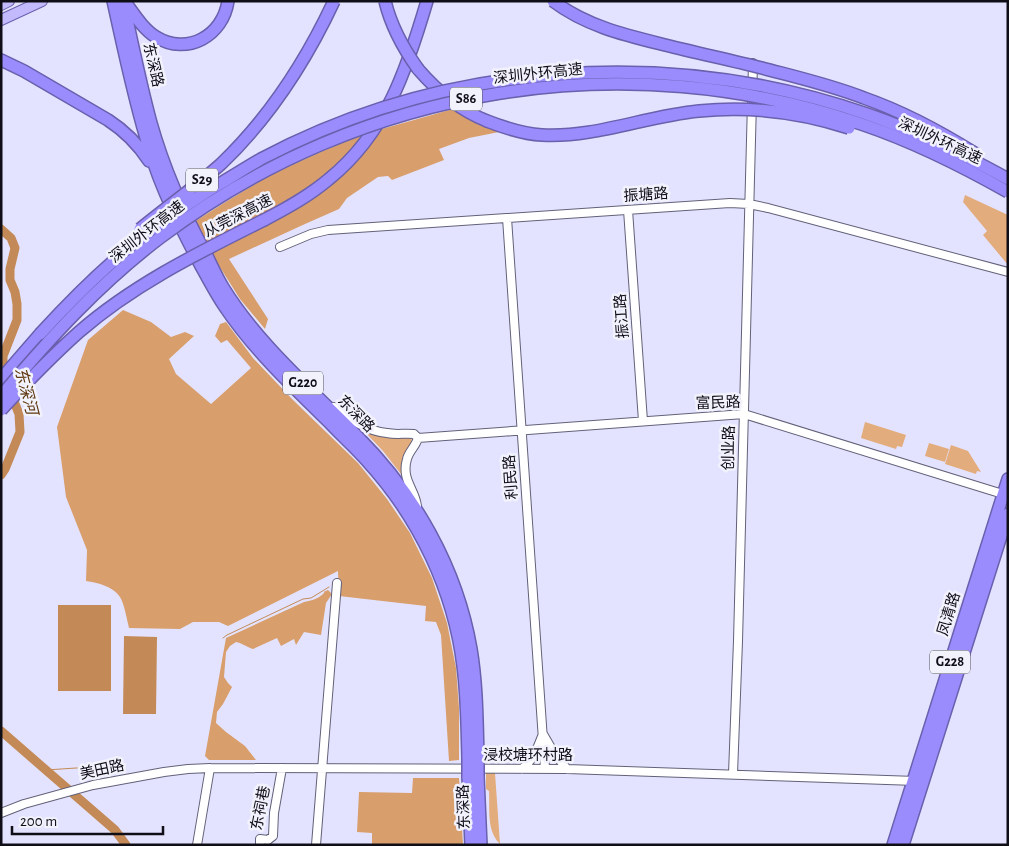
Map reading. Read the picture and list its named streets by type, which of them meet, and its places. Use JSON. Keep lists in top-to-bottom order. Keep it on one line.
{"streets":{"highway":["东深路","深圳外环高速","S86","S29","从莞深高速","G220","凤清路","G228"],"street":["振塘路","振江路","富民路","创业路","利民路","浸校塘环村路","美田路","东祠巷"]},"crossings":[["东深路","从莞深高速"],["东深路","富民路"],["深圳外环高速","S29"],["振塘路","振江路"],["振塘路","创业路"],["振塘路","利民路"],["振江路","富民路"],["富民路","创业路"],["富民路","利民路"],["富民路","凤清路"],["创业路","浸校塘环村路"],["利民路","浸校塘环村路"],["凤清路","浸校塘环村路"],["浸校塘环村路","美田路"],["浸校塘环村路","东祠巷"]],"water":["东深河"],"scale_bar":"200 m"}
